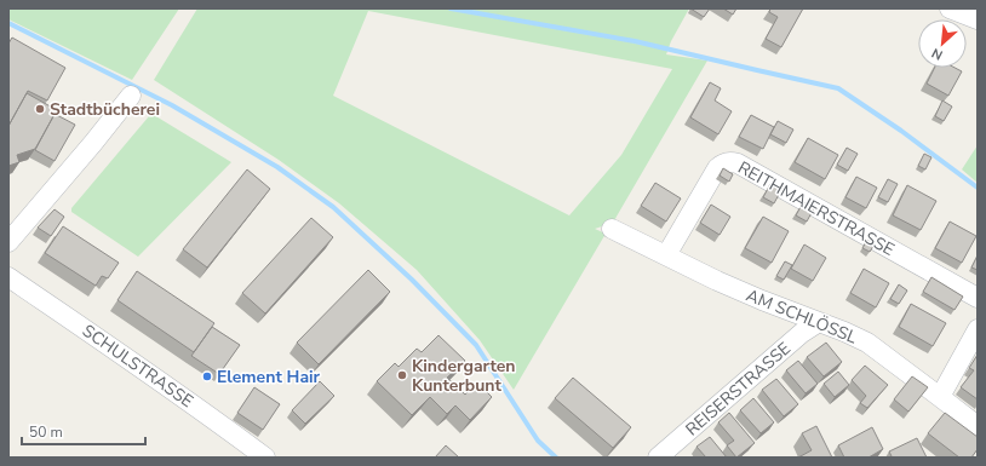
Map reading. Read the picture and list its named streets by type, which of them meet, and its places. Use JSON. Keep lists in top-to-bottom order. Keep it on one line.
{"streets":{"street":["REITHMAIERSTRASSE","AM SCHLÖSSL","SCHULSTRASSE","REISERSTRASSE"]},"crossings":[["REITHMAIERSTRASSE","AM SCHLÖSSL"],["AM SCHLÖSSL","REISERSTRASSE"]],"places":["Stadtbücherei","Kindergarten Kunterbunt","Element Hair"],"scale_bar":"50 m","north":"bottom left"}
